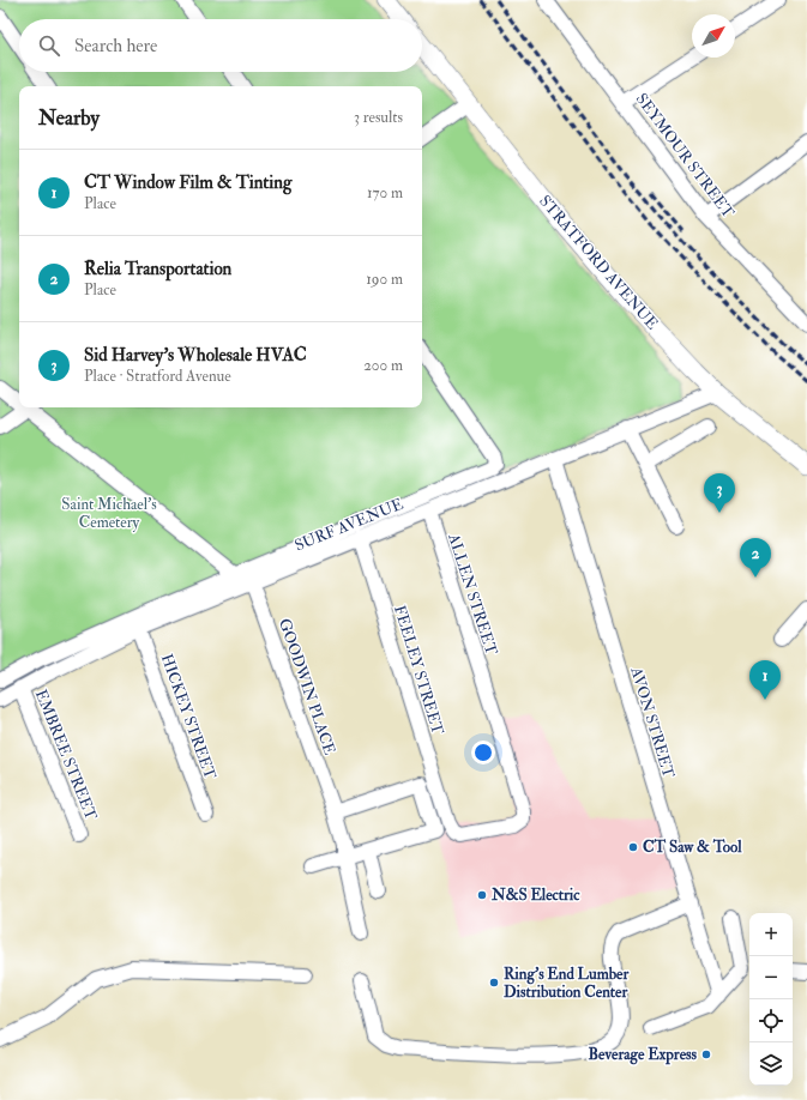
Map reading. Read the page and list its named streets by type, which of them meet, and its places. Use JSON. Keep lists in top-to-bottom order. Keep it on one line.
{"streets":{"main road":["STRATFORD AVENUE"],"street":["SEYMOUR STREET","SURF AVENUE","ALLEN STREET","FEELEY STREET","GOODWIN PLACE","HICKEY STREET","AVON STREET","EMBREE STREET"]},"crossings":[["STRATFORD AVENUE","SURF AVENUE"],["SURF AVENUE","ALLEN STREET"],["SURF AVENUE","FEELEY STREET"],["SURF AVENUE","GOODWIN PLACE"],["SURF AVENUE","HICKEY STREET"],["SURF AVENUE","AVON STREET"],["SURF AVENUE","EMBREE STREET"],["ALLEN STREET","FEELEY STREET"]],"parks":["Saint Michael's Cemetery"],"places":["CT Saw & Tool","N&S Electric","Ring's End Lumber Distribution Center","Beverage Express"],"north":"top right","page":{"search":"Search here","heading":["Nearby","3 results"],"list":[{"mark":"1","name":"CT Window Film & Tinting","note":"Place","value":"170 m"},{"mark":"2","name":"Relia Transportation","note":"Place","value":"190 m"},{"mark":"3","name":"Sid Harvey's Wholesale HVAC","note":"Place · Stratford Avenue","value":"200 m"}],"pins":["3","2","1"],"map_buttons":["+","−"]}}
